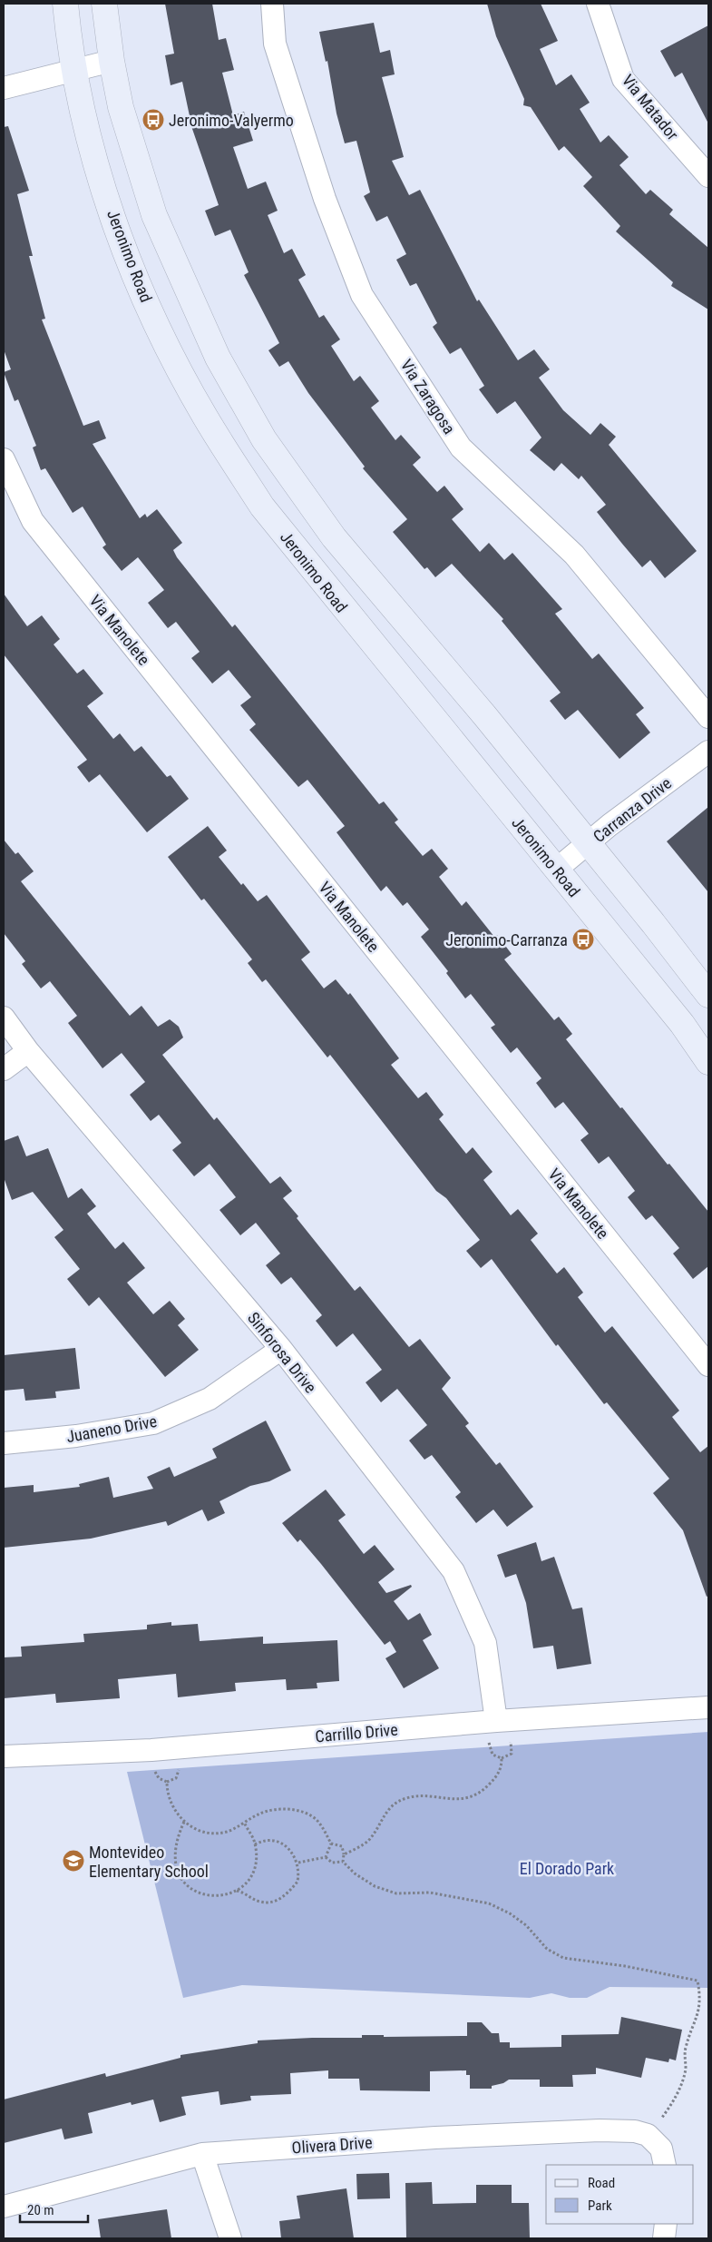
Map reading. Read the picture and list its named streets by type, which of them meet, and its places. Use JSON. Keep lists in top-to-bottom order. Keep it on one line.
{"streets":{"main road":["Jeronimo Road"],"street":["Via Matador","Via Zaragosa","Via Manolete","Carranza Drive","Sinforosa Drive","Juaneno Drive","Carrillo Drive","Olivera Drive"]},"crossings":[["Jeronimo Road","Carranza Drive"],["Sinforosa Drive","Juaneno Drive"],["Sinforosa Drive","Carrillo Drive"]],"parks":["El Dorado Park"],"places":{"bus stop":["Jeronimo-Valyermo","Jeronimo-Carranza"],"school or university":["Montevideo Elementary School"]},"legend":["Road","Park"],"scale_bar":"20 m"}
